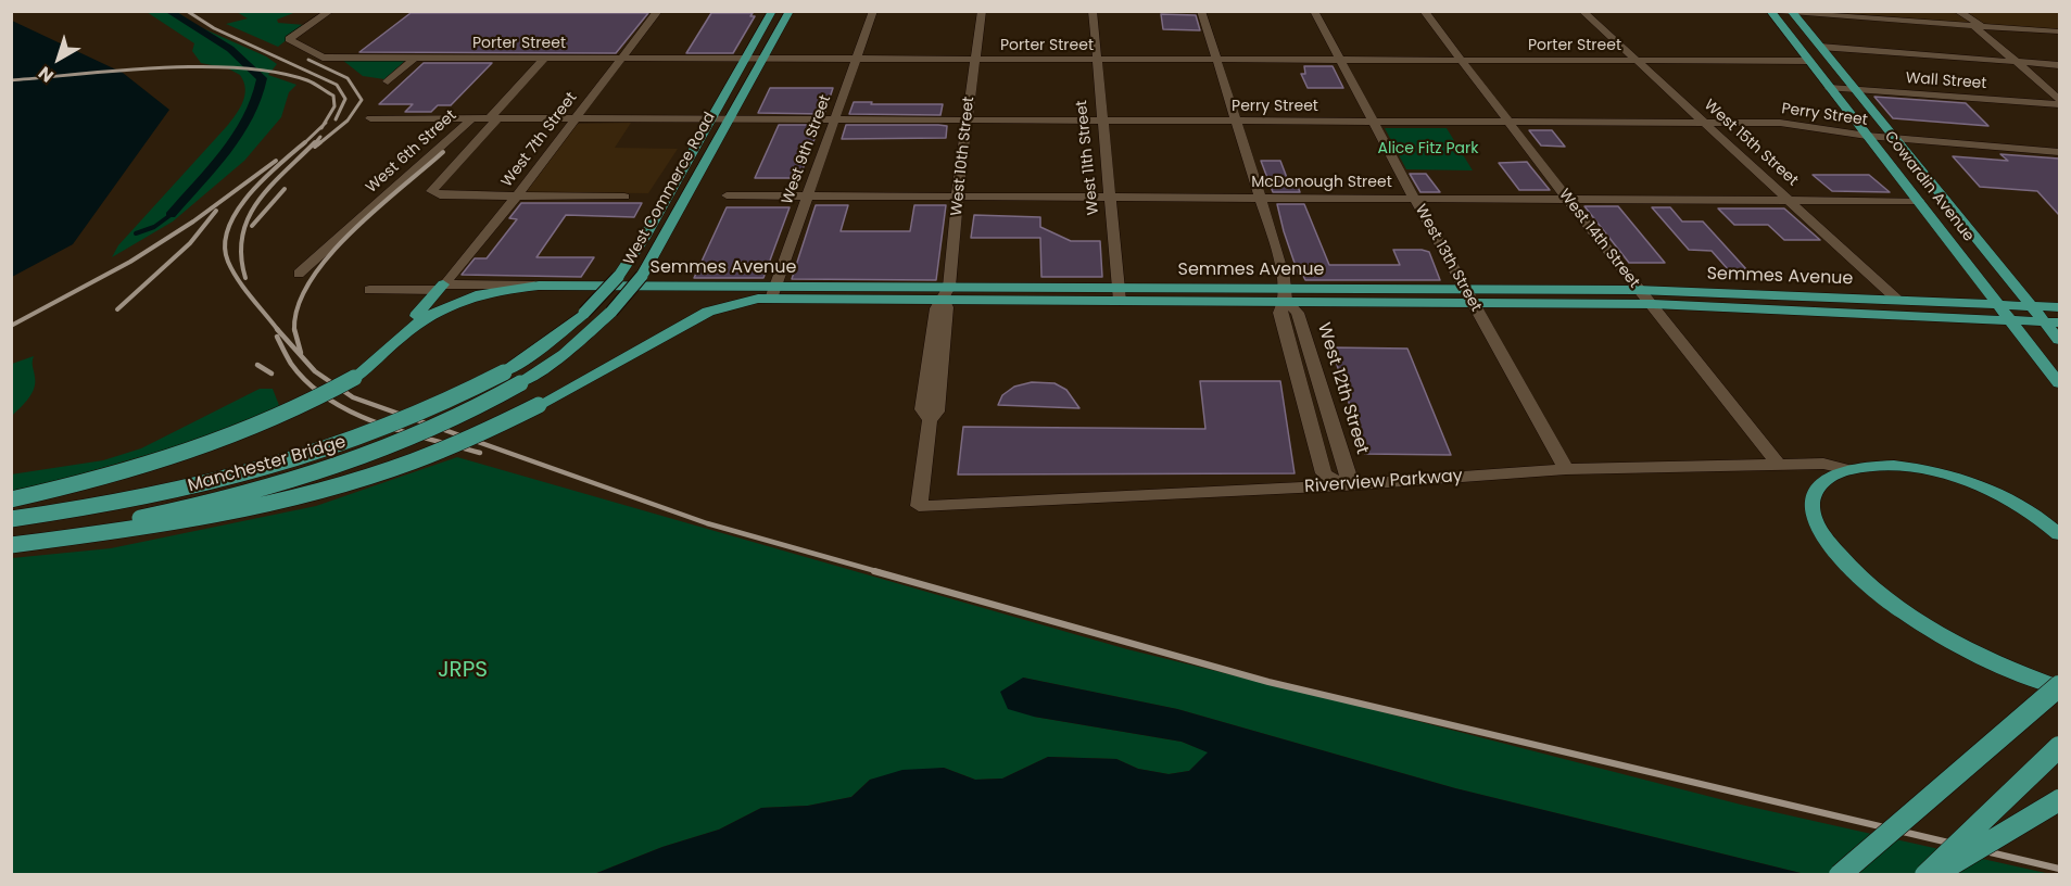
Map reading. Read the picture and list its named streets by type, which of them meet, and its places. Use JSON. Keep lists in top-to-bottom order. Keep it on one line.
{"streets":{"main road":["Cowardin Avenue","West Commerce Road","Semmes Avenue","Manchester Bridge"],"street":["Porter Street","Wall Street","Perry Street","West 7th Street","West 15th Street","West 9th Street","West 6th Street","West 10th Street","West 11th Street","McDonough Street","West 14th Street","West 13th Street","West 12th Street","Riverview Parkway"]},"crossings":[["Porter Street","West 7th Street"],["Porter Street","West 15th Street"],["Porter Street","West 9th Street"],["Porter Street","West 10th Street"],["Porter Street","West 11th Street"],["Porter Street","Cowardin Avenue"],["Porter Street","West Commerce Road"],["Porter Street","West 14th Street"],["Porter Street","West 13th Street"],["Porter Street","West 12th Street"],["Wall Street","Cowardin Avenue"],["Perry Street","West 7th Street"],["Perry Street","West 15th Street"],["Perry Street","West 9th Street"],["Perry Street","West 6th Street"],["Perry Street","West 10th Street"],["Perry Street","West 11th Street"],["Perry Street","Cowardin Avenue"],["Perry Street","West Commerce Road"],["Perry Street","West 14th Street"],["Perry Street","West 13th Street"],["Perry Street","West 12th Street"],["West 7th Street","Semmes Avenue"],["West 15th Street","McDonough Street"],["West 15th Street","Semmes Avenue"],["West 9th Street","McDonough Street"],["West 9th Street","Semmes Avenue"],["West 10th Street","McDonough Street"],["West 10th Street","Semmes Avenue"],["West 10th Street","Riverview Parkway"],["West 11th Street","McDonough Street"],["West 11th Street","Semmes Avenue"],["McDonough Street","Cowardin Avenue"],["McDonough Street","West 14th Street"],["McDonough Street","West 13th Street"],["McDonough Street","West 12th Street"],["Cowardin Avenue","Semmes Avenue"],["West Commerce Road","Manchester Bridge"],["West 14th Street","Semmes Avenue"],["West 14th Street","Riverview Parkway"],["West 13th Street","Semmes Avenue"],["West 13th Street","Riverview Parkway"],["Semmes Avenue","West 12th Street"],["West 12th Street","Riverview Parkway"]],"parks":["Alice Fitz Park","JRPS"],"north":"bottom left"}
